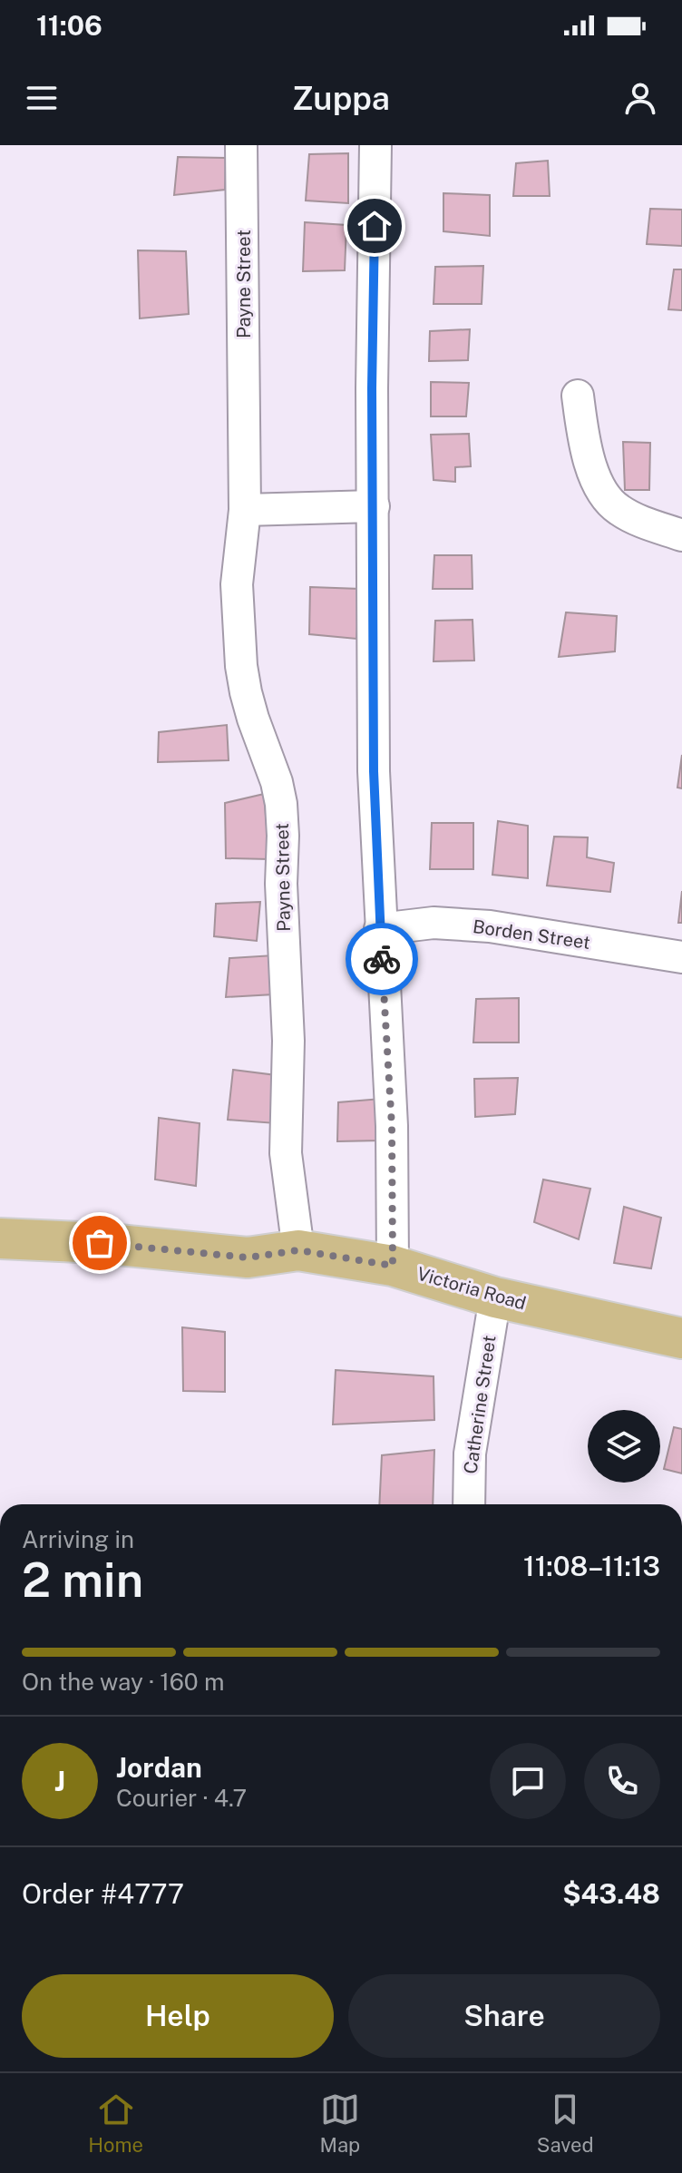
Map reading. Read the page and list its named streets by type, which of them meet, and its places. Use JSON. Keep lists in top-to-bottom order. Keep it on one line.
{"streets":{"main road":["Victoria Road"],"street":["Payne Street","Borden Street","Catherine Street"]},"crossings":[["Payne Street","Victoria Road"],["Victoria Road","Catherine Street"]],"page":{"status":"11:06","header":"Zuppa","heading":["2 min","Arriving in","11:08–11:13"],"panel":["Jordan","Courier · 4.7","Order #4777","$43.48"],"bar":"On the way · 160 m","round":"J","buttons":["Help","Share"],"tabs":["Home","Map","Saved"]}}
